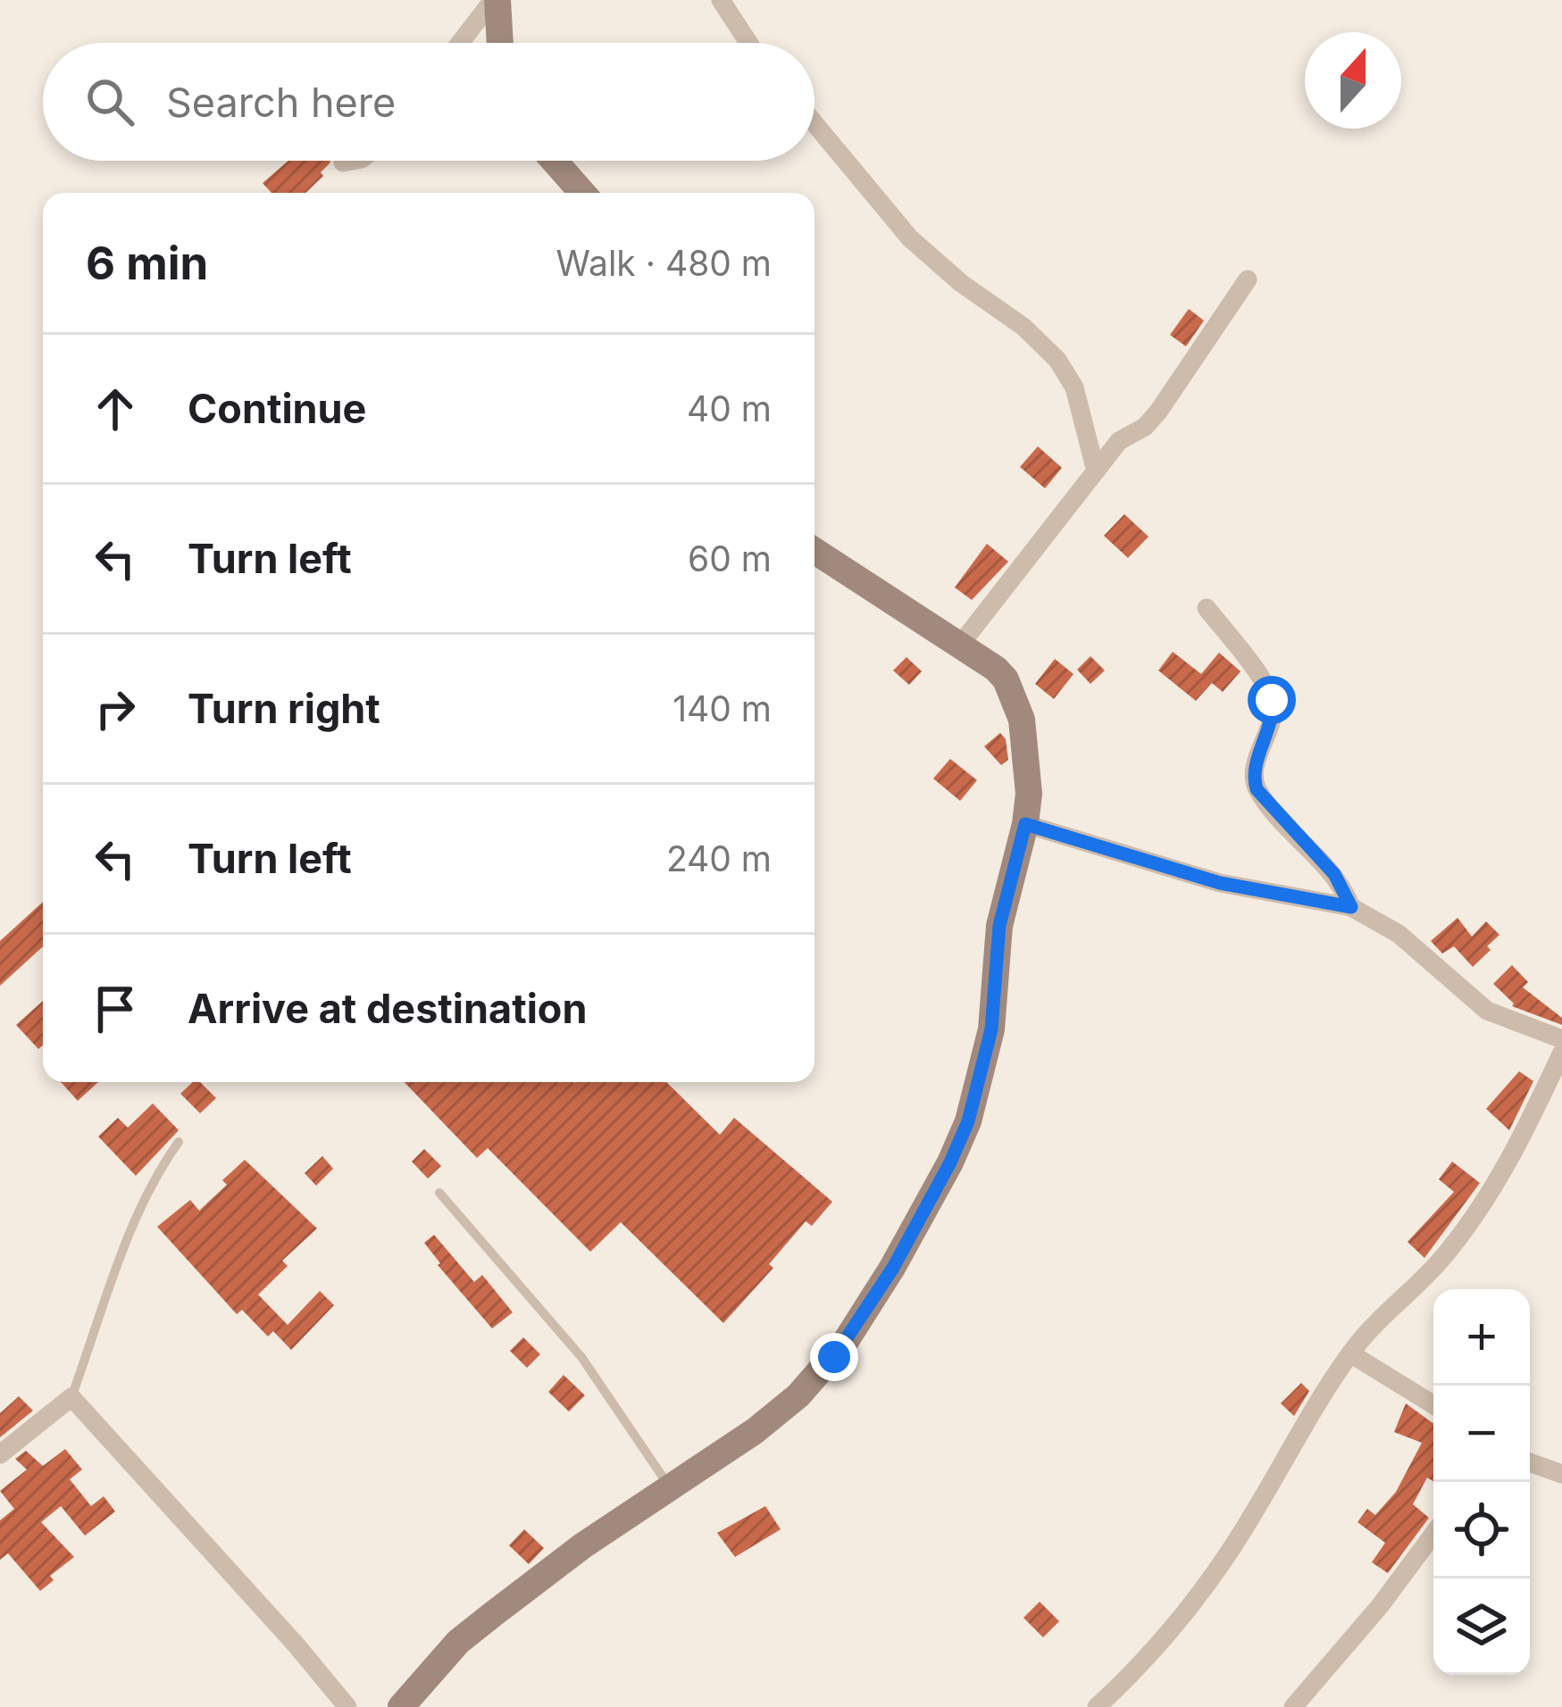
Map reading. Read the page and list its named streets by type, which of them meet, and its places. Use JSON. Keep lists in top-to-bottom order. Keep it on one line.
{"north":"top","page":{"search":"Search here","heading":["6 min","Walk · 480 m"],"list":[["Continue","40 m"],["Turn left","60 m"],["Turn right","140 m"],["Turn left","240 m"],"Arrive at destination"],"map_buttons":["+","−"]}}
